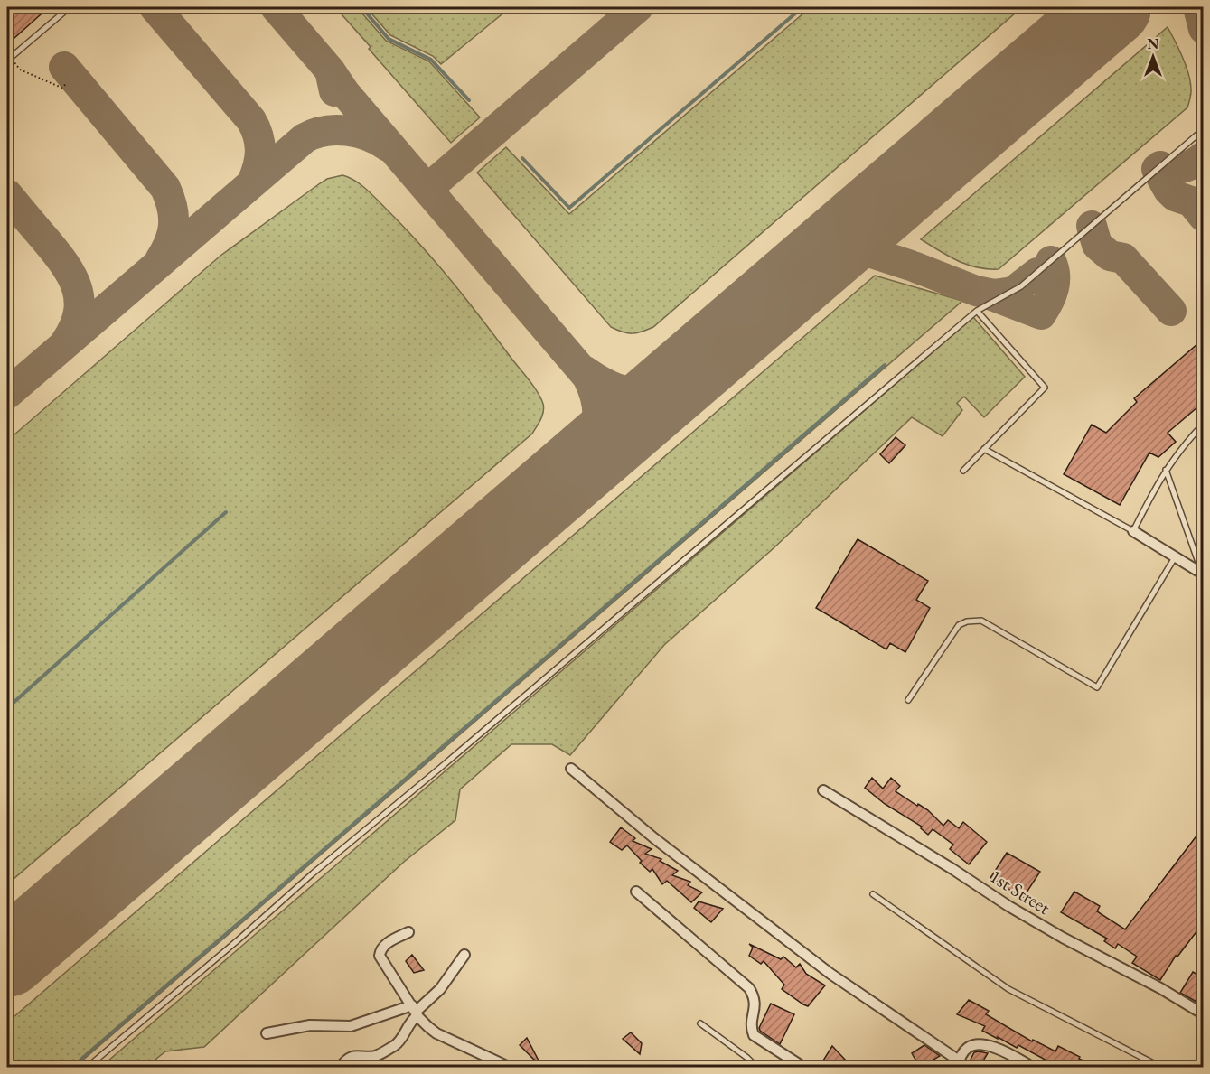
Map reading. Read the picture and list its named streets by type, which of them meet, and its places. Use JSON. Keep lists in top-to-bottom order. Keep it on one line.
{"streets":{"street":["1st Street"]},"north":"top"}
